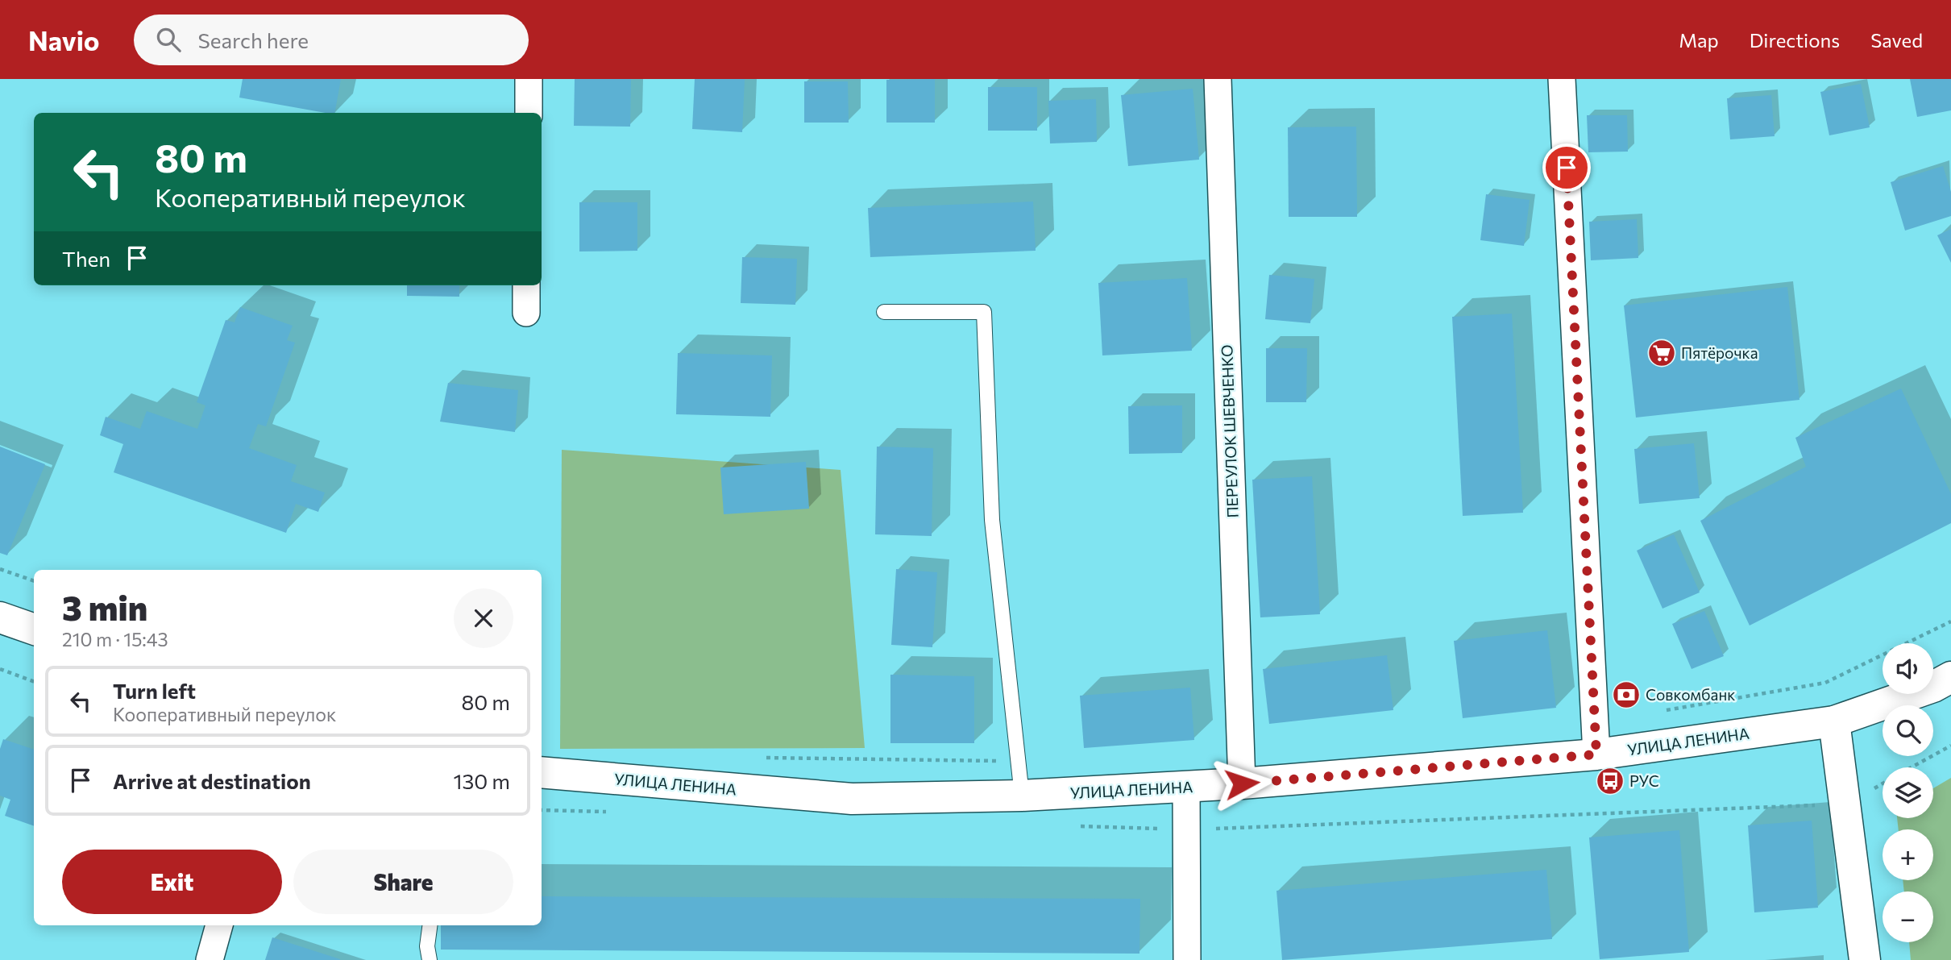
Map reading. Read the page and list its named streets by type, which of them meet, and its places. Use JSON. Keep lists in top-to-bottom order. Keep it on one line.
{"streets":{"main road":["УЛИЦА ЛЕНИНА"],"street":["ПЕРЕУЛОК ШЕВЧЕНКО"]},"crossings":[["ПЕРЕУЛОК ШЕВЧЕНКО","УЛИЦА ЛЕНИНА"]],"places":{"supermarket":["Пятёрочка"],"bank":["Совкомбанк"],"bus stop":["РУС"]},"page":{"header":"Navio","search":"Search here","nav":["Map","Directions","Saved"],"turn":["80 m","Кооперативный переулок"],"then":"Then","heading":["3 min","210 m · 15:43"],"map_buttons":["+","−"],"list":[{"name":"Turn left","note":"Кооперативный переулок","value":"80 m"},{"name":"Arrive at destination","value":"130 m"}],"buttons":["Exit","Share"]}}
